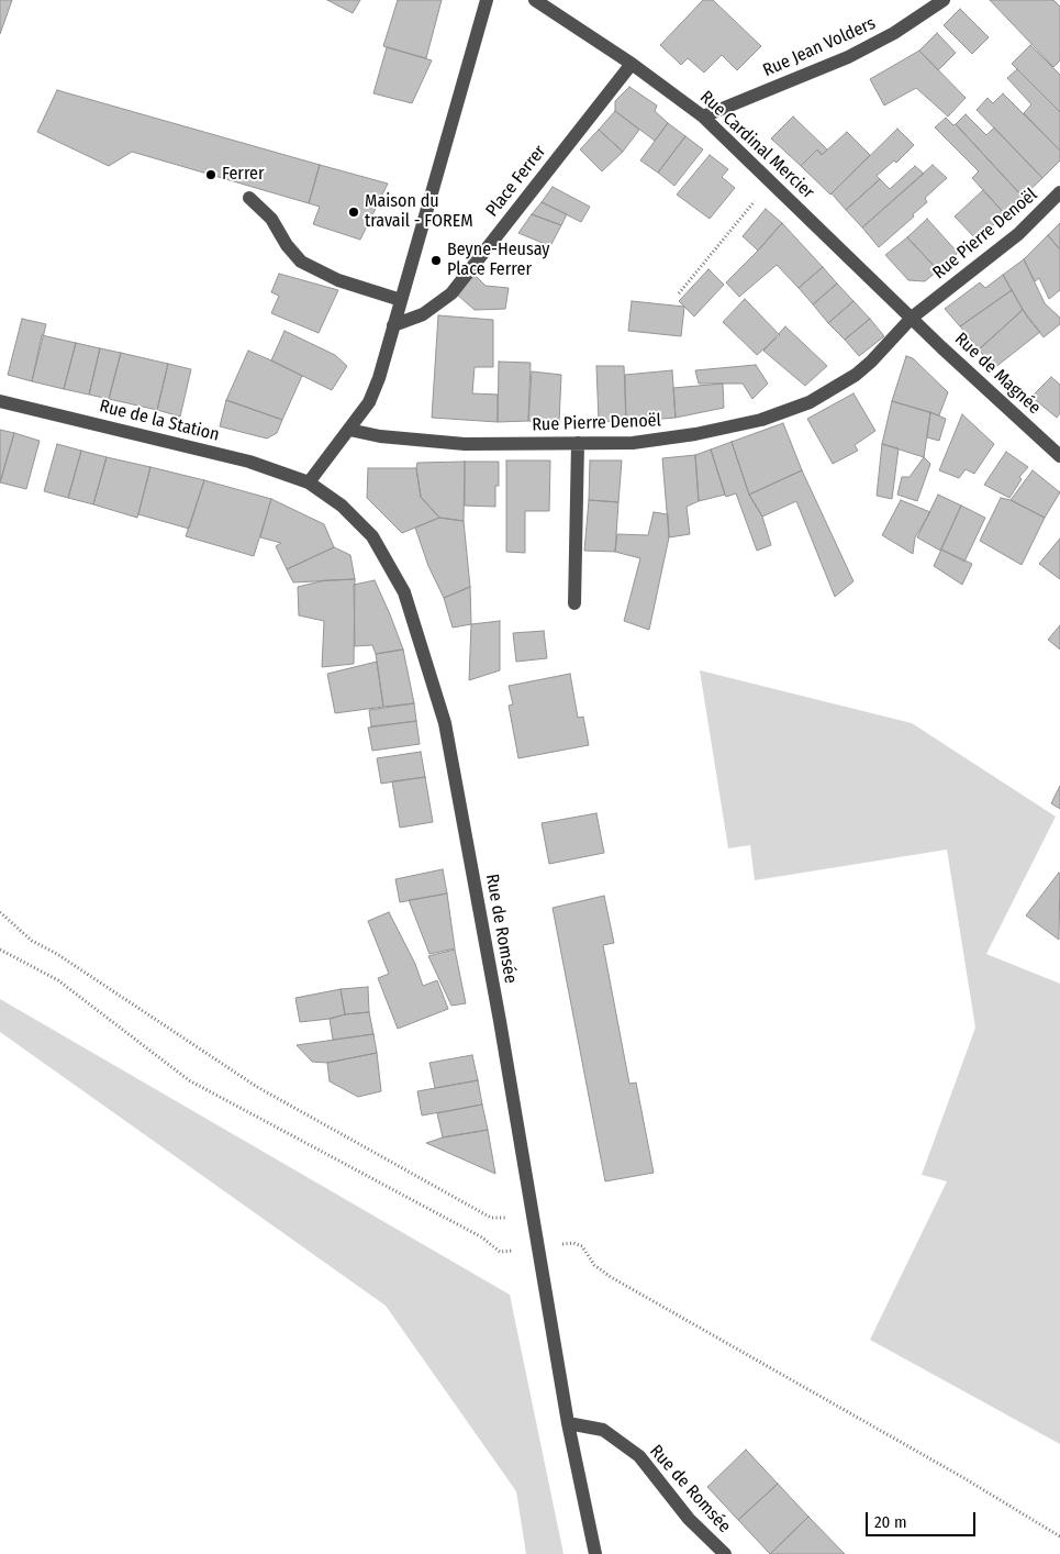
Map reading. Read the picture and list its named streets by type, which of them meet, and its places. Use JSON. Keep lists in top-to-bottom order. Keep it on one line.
{"streets":{"street":["Rue Jean Volders","Rue Cardinal Mercier","Place Ferrer","Rue Pierre Denoël","Rue de Magnée","Rue de la Station","Rue de Romsée"]},"crossings":[["Rue Jean Volders","Rue Cardinal Mercier"],["Rue Cardinal Mercier","Place Ferrer"],["Rue Cardinal Mercier","Rue Pierre Denoël"],["Rue Cardinal Mercier","Rue de Magnée"],["Rue Pierre Denoël","Rue de Magnée"],["Rue de la Station","Rue de Romsée"]],"places":["Ferrer","Maison du travail - FOREM","Beyne-Heusay Place Ferrer"],"scale_bar":"20 m"}
